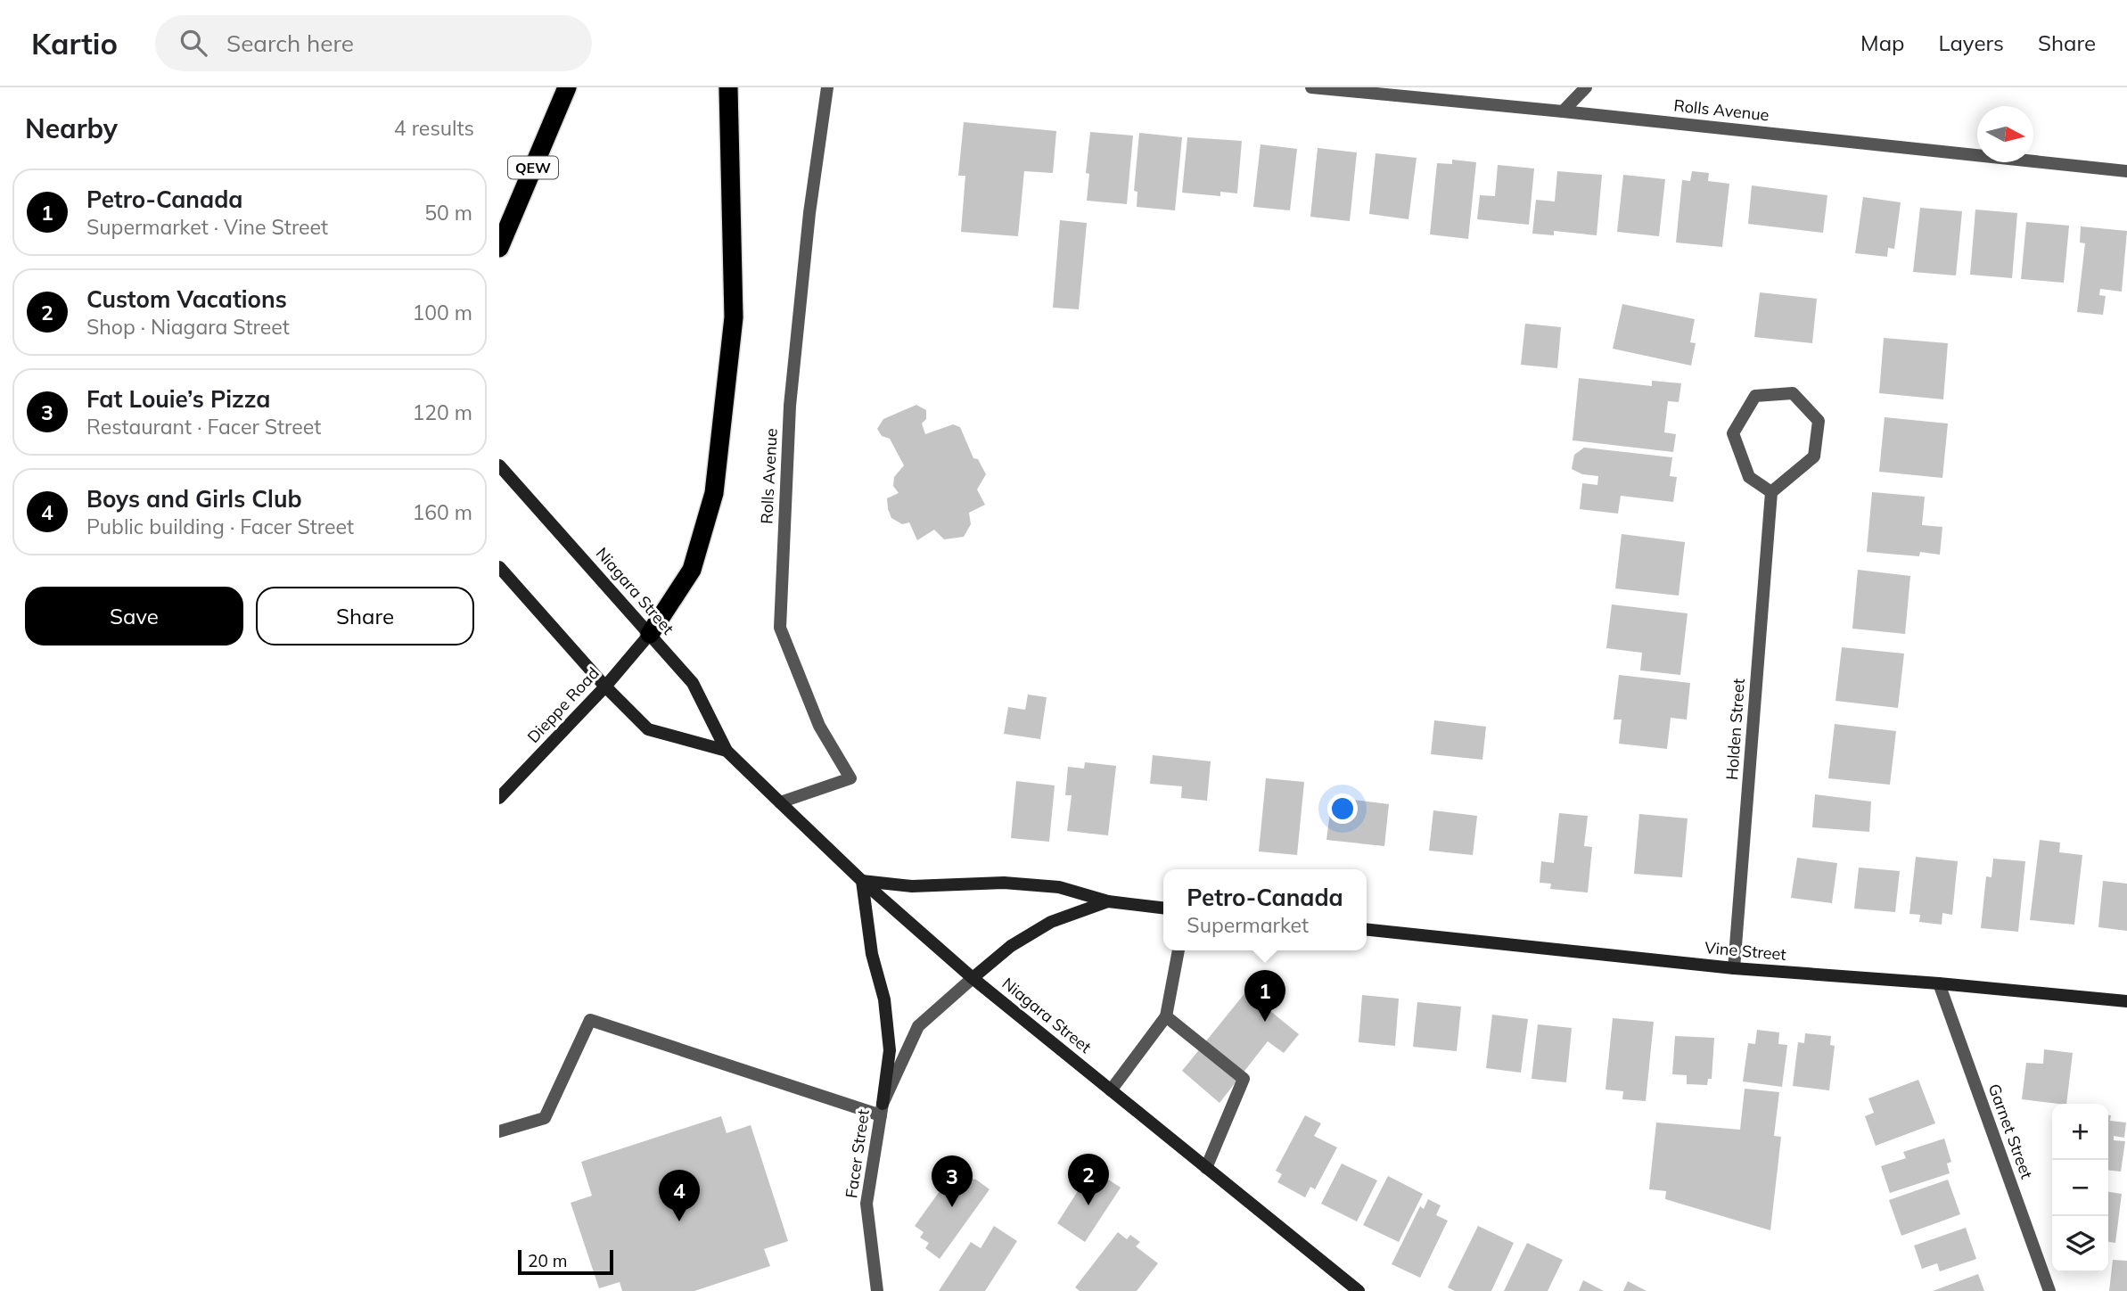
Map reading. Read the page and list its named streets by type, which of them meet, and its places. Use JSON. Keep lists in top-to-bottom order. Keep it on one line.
{"streets":{"highway":["QEW"],"main road":["Niagara Street","Dieppe Road","Vine Street"],"street":["Rolls Avenue","Holden Street","Garnet Street","Facer Street"]},"crossings":[["Rolls Avenue","Niagara Street"],["Niagara Street","Dieppe Road"],["Niagara Street","Facer Street"],["Holden Street","Vine Street"],["Vine Street","Garnet Street"]],"scale_bar":"20 m","north":"right","page":{"header":"Kartio","search":"Search here","nav":["Map","Layers","Share"],"heading":["Nearby","4 results"],"list":[{"mark":"1","name":"Petro-Canada","note":"Supermarket · Vine Street","value":"50 m"},{"mark":"2","name":"Custom Vacations","note":"Shop · Niagara Street","value":"100 m"},{"mark":"3","name":"Fat Louie’s Pizza","note":"Restaurant · Facer Street","value":"120 m"},{"mark":"4","name":"Boys and Girls Club","note":"Public building · Facer Street","value":"160 m"}],"buttons":["Save","Share"],"popup":["Petro-Canada","Supermarket"],"pins":["1","2","3","4"],"map_buttons":["+","−"],"scale":"20 m"}}
